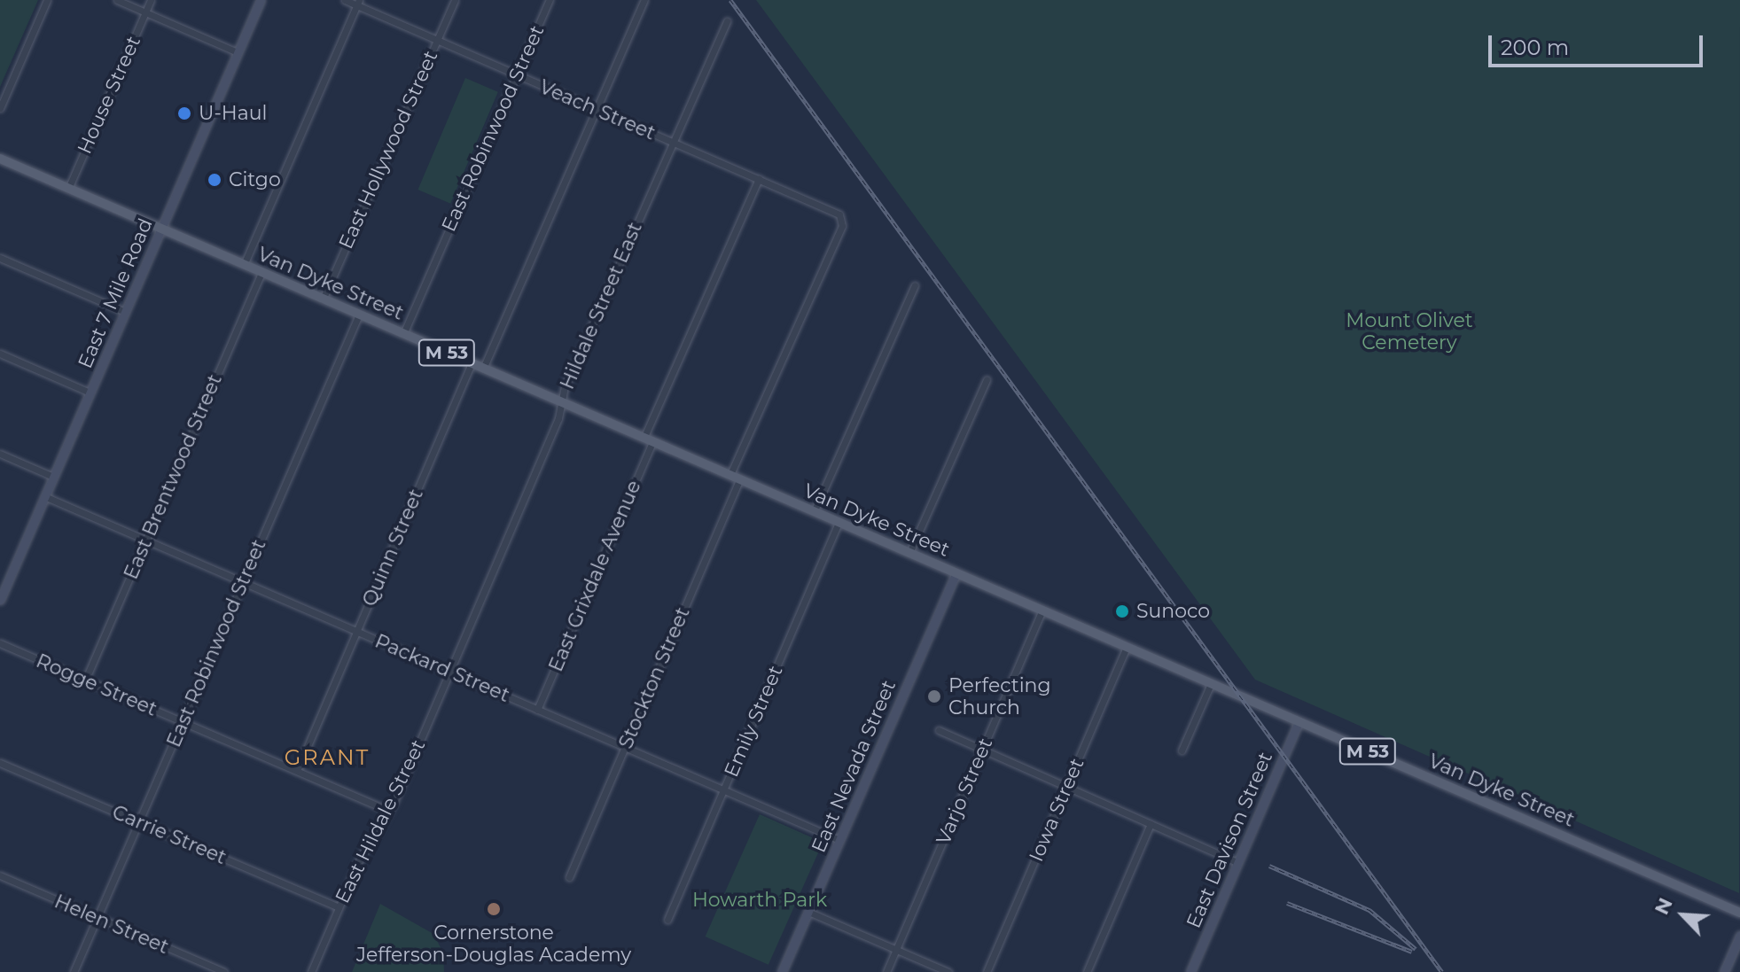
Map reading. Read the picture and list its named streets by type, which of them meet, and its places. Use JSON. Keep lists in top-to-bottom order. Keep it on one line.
{"streets":{"main road":["Van Dyke Street","M 53"],"street":["House Street","Veach Street","East Robinwood Street","East Hollywood Street","East 7 Mile Road","Hildale Street East","East Brentwood Street","Quinn Street","East Grixdale Avenue","Packard Street","Stockton Street","Rogge Street","Emily Street","East Nevada Street","Varjo Street","Iowa Street","East Hildale Street","Carrie Street","East Davison Street","Helen Street"]},"crossings":[["House Street","Van Dyke Street"],["Veach Street","East Robinwood Street"],["Veach Street","East Hollywood Street"],["Veach Street","Hildale Street East"],["Veach Street","East Grixdale Avenue"],["Veach Street","Stockton Street"],["East Robinwood Street","Van Dyke Street"],["East Robinwood Street","Packard Street"],["East Robinwood Street","Rogge Street"],["East Robinwood Street","Carrie Street"],["East Robinwood Street","Helen Street"],["East Hollywood Street","Van Dyke Street"],["Van Dyke Street","East 7 Mile Road"],["Van Dyke Street","Hildale Street East"],["Van Dyke Street","East Brentwood Street"],["Van Dyke Street","Quinn Street"],["Van Dyke Street","East Grixdale Avenue"],["Van Dyke Street","Stockton Street"],["Van Dyke Street","Emily Street"],["Van Dyke Street","East Nevada Street"],["Van Dyke Street","Varjo Street"],["Van Dyke Street","Iowa Street"],["Van Dyke Street","East Davison Street"],["East 7 Mile Road","Packard Street"],["Hildale Street East","Packard Street"],["Hildale Street East","East Hildale Street"],["East Brentwood Street","Packard Street"],["East Brentwood Street","Rogge Street"],["Quinn Street","Packard Street"],["Quinn Street","Rogge Street"],["East Grixdale Avenue","Packard Street"],["Packard Street","Stockton Street"],["Packard Street","Emily Street"],["Packard Street","East Nevada Street"],["Packard Street","East Hildale Street"],["Rogge Street","East Hildale Street"],["East Hildale Street","Carrie Street"]],"districts":["GRANT"],"parks":["Mount Olivet Cemetery","Howarth Park"],"places":["U-Haul","Citgo","Sunoco","Perfecting Church","Cornerstone Jefferson-Douglas Academy"],"scale_bar":"200 m","north":"top left"}
